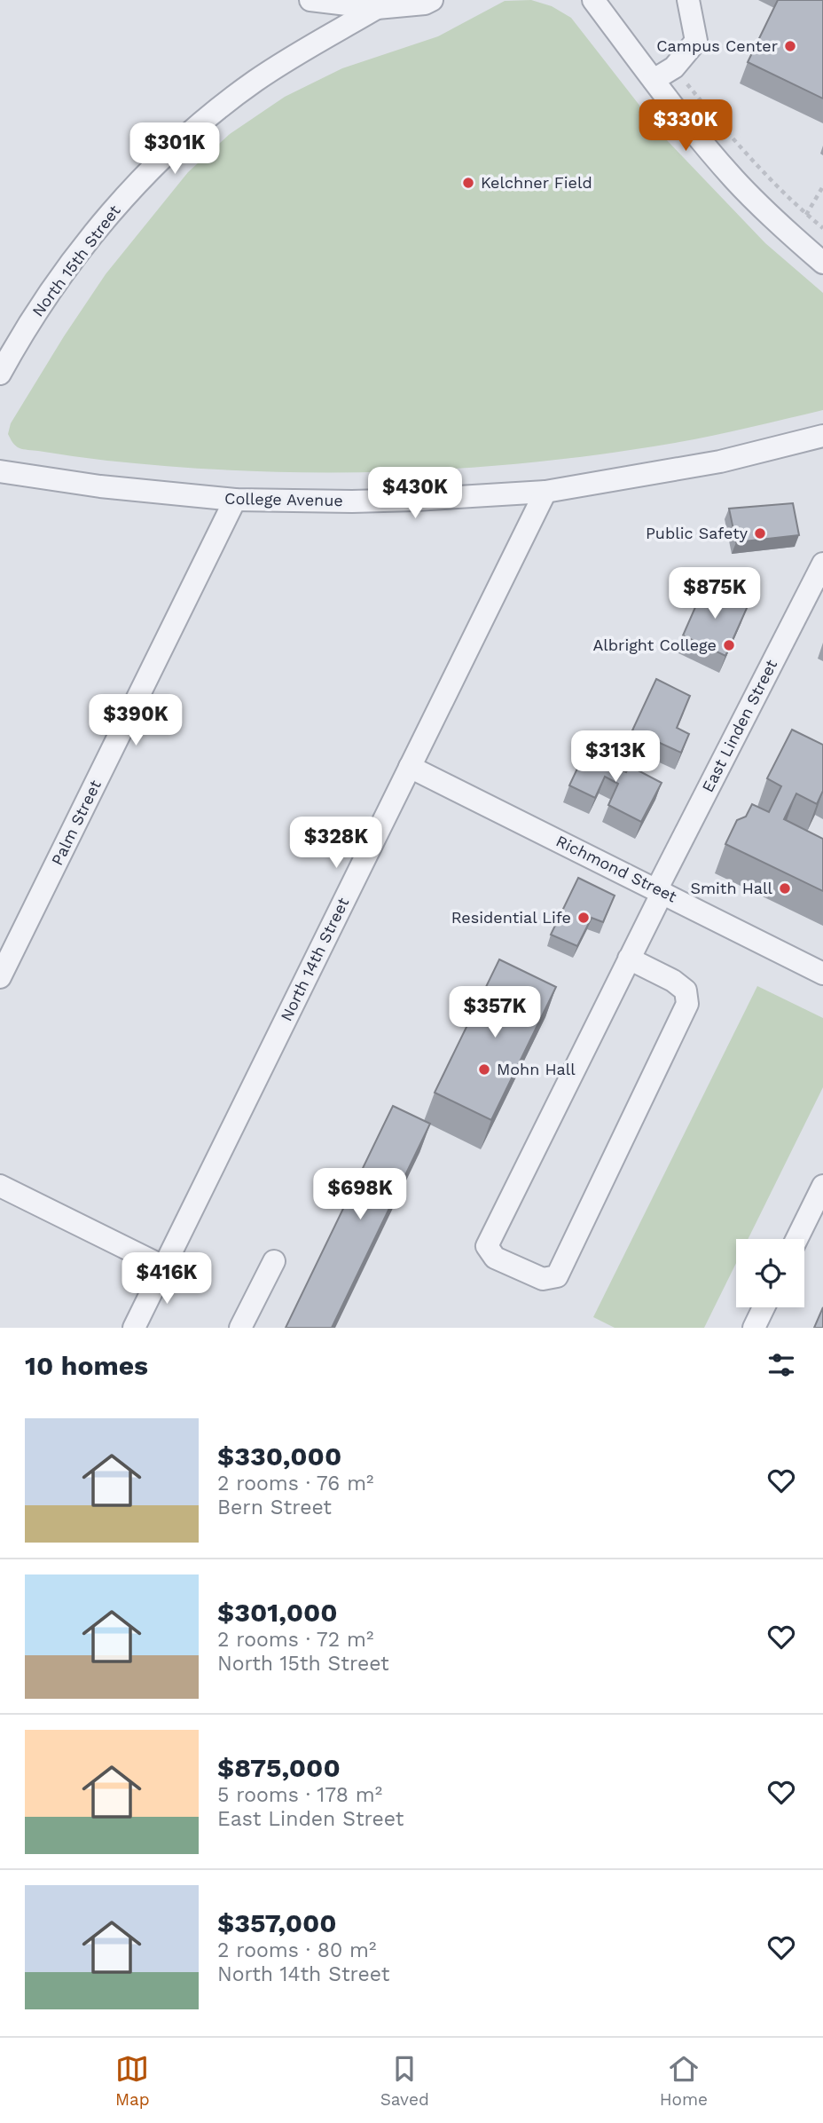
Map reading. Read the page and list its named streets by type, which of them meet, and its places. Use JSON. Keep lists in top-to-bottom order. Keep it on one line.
{"streets":{"street":["North 15th Street","College Avenue","East Linden Street","Palm Street","Richmond Street","North 14th Street"]},"crossings":[["College Avenue","Palm Street"],["College Avenue","North 14th Street"],["East Linden Street","Richmond Street"],["Richmond Street","North 14th Street"]],"places":["Campus Center","Kelchner Field","Public Safety","Albright College","Smith Hall","Residential Life","Mohn Hall"],"page":{"price":["$330K","$301K","$430K","$875K","$390K","$313K","$328K","$357K","$698K","$416K"],"heading":"10 homes","list":[{"name":"$330,000","note":"2 rooms · 76 m² · Bern Street"},{"name":"$301,000","note":"2 rooms · 72 m² · North 15th Street"},{"name":"$875,000","note":"5 rooms · 178 m² · East Linden Street"},{"name":"$357,000","note":"2 rooms · 80 m² · North 14th Street"}],"tabs":["Map","Saved","Home"]}}
